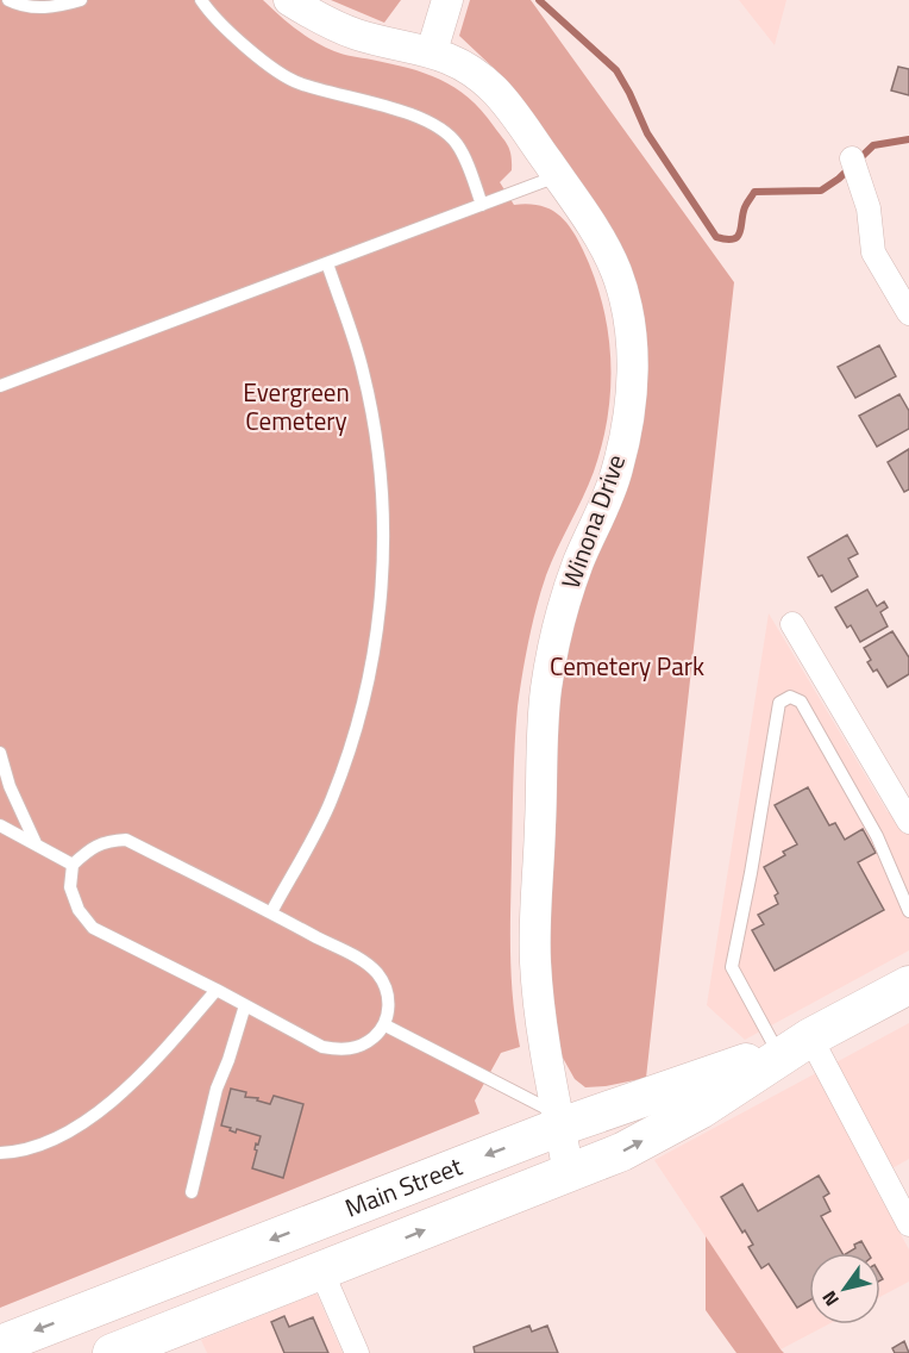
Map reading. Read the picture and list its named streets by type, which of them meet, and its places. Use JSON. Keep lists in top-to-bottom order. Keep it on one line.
{"streets":{"main road":["Main Street"],"street":["Winona Drive"]},"crossings":[["Winona Drive","Main Street"]],"parks":["Evergreen Cemetery","Cemetery Park"],"north":"bottom left"}
